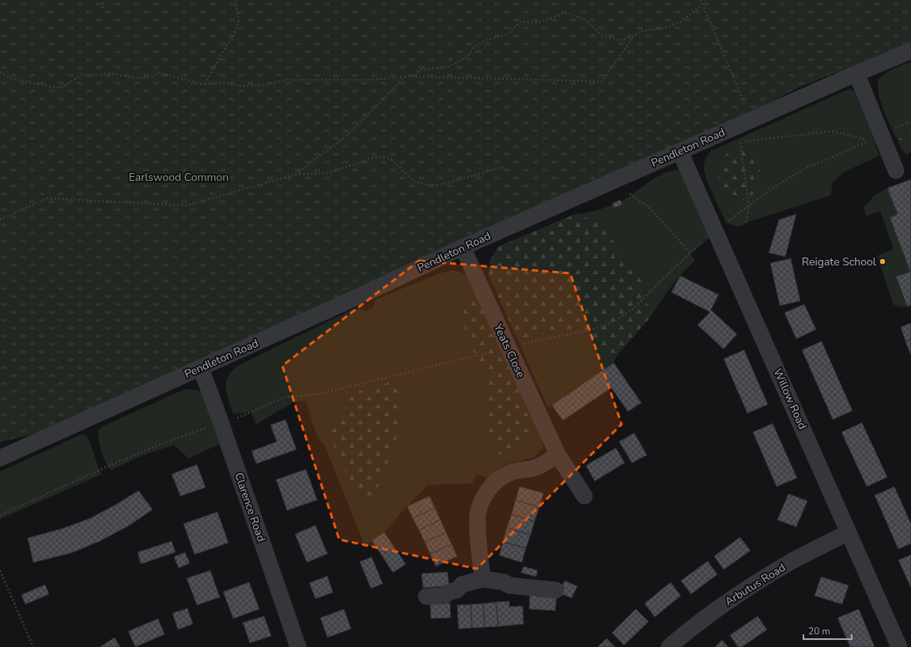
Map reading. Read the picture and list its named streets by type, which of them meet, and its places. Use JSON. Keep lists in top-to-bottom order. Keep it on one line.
{"streets":{"street":["Pendleton Road","Yeats Close","Willow Road","Clarence Road","Arbutus Road"]},"crossings":[["Pendleton Road","Yeats Close"],["Pendleton Road","Willow Road"],["Pendleton Road","Clarence Road"],["Willow Road","Arbutus Road"]],"parks":["Earlswood Common"],"places":["Reigate School"],"scale_bar":"20 m"}
